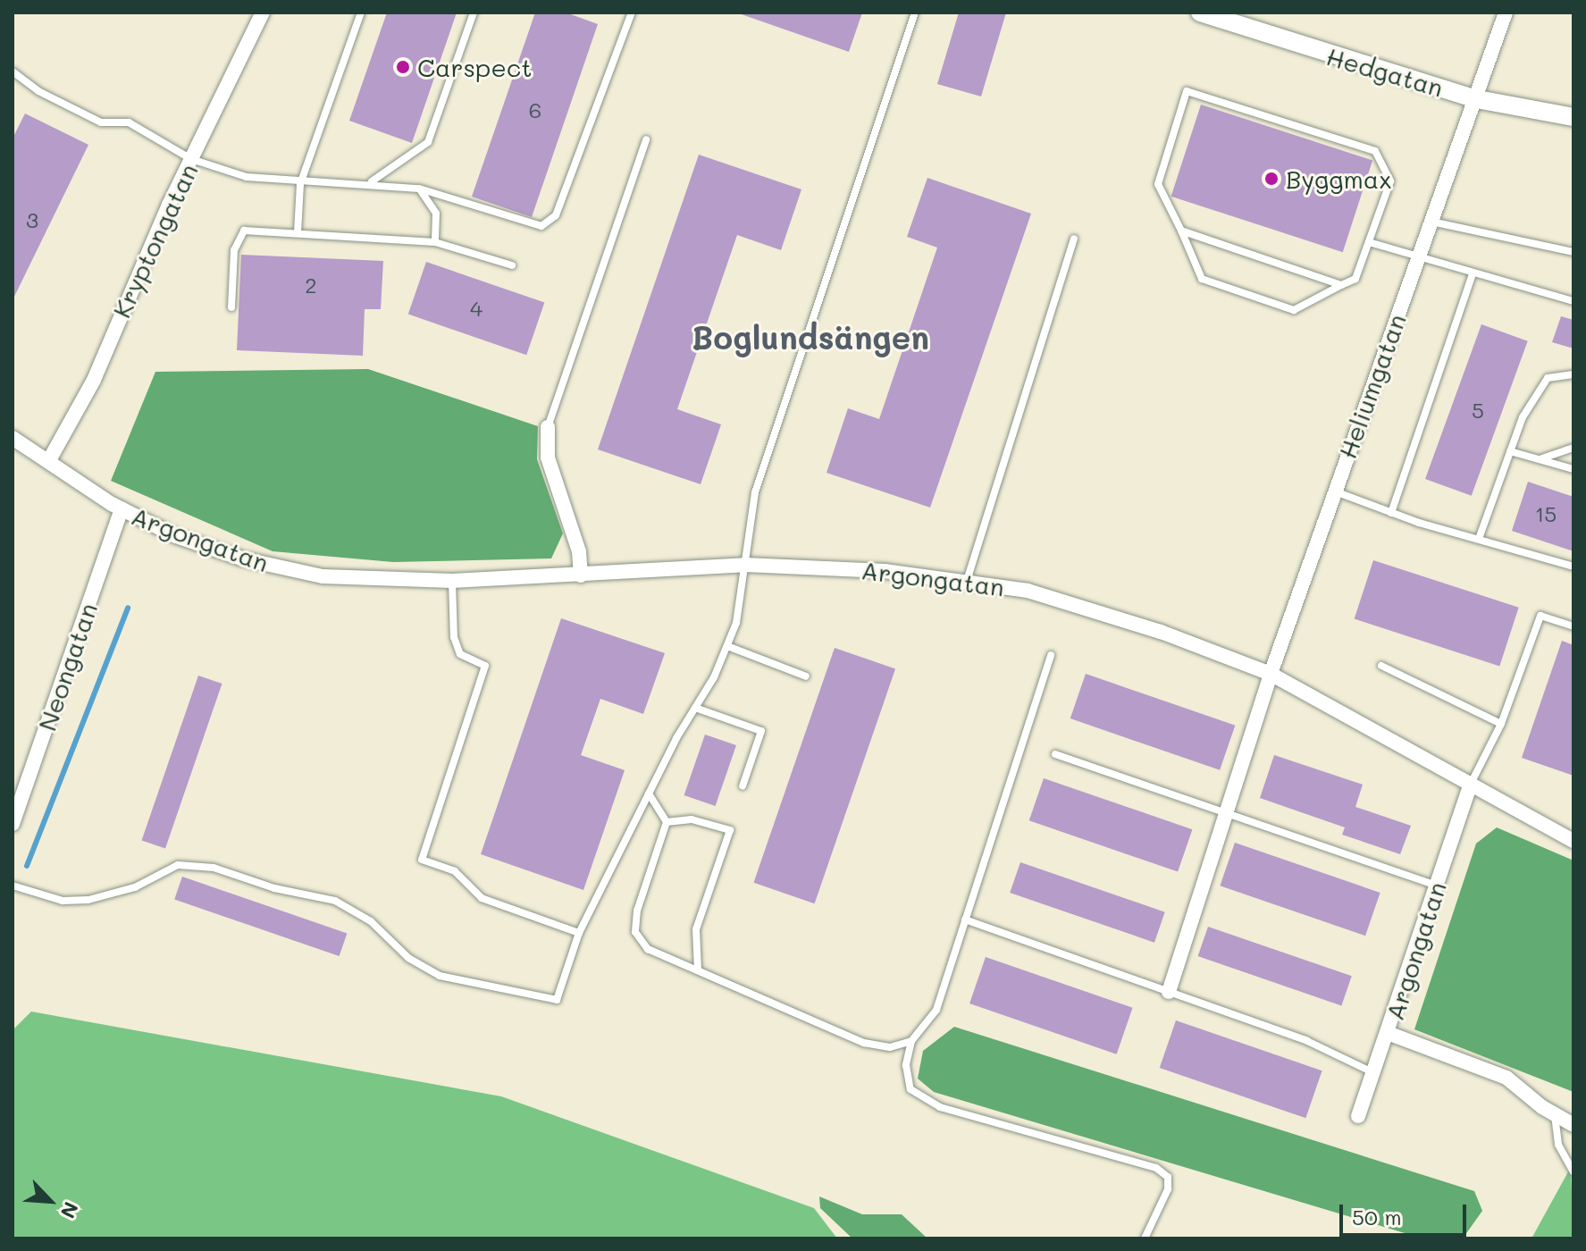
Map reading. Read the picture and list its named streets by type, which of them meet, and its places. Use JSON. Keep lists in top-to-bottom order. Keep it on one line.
{"streets":{"street":["Hedgatan","Kryptongatan","Heliumgatan","Argongatan","Neongatan"]},"crossings":[["Hedgatan","Heliumgatan"],["Kryptongatan","Argongatan"],["Heliumgatan","Argongatan"],["Argongatan","Neongatan"]],"districts":["Boglundsängen"],"places":["Carspect","Byggmax"],"house_numbers":["6","3","2","4","5","15"],"scale_bar":"50 m","north":"bottom right"}
